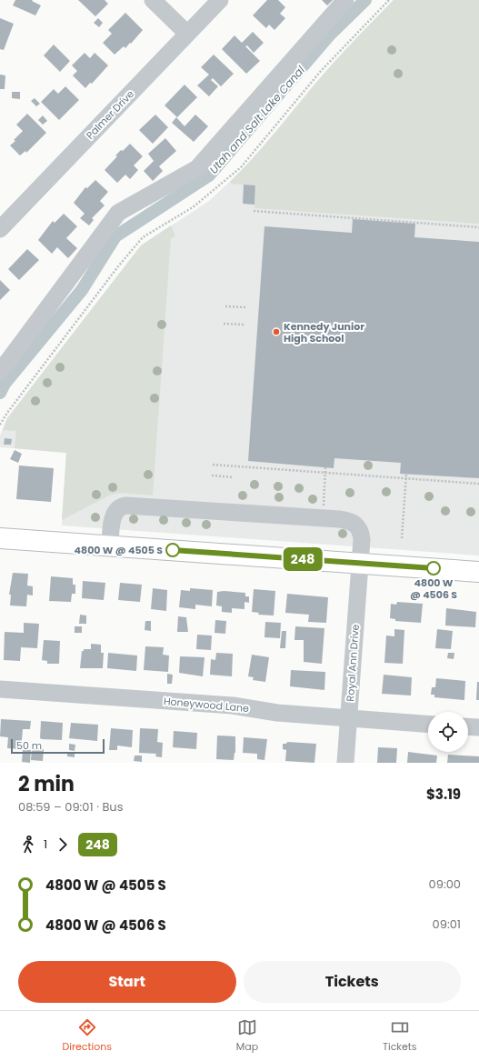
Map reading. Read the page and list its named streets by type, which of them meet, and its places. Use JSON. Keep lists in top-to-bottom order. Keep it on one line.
{"streets":{"street":["Palmer Drive","Royal Ann Drive","Honeywood Lane"]},"crossings":[["Royal Ann Drive","Honeywood Lane"]],"water":["Utah and Salt Lake Canal"],"places":["Kennedy Junior High School","4800 W @ 4505 S","4800 W @ 4506 S"],"lines":["bus line 248"],"scale_bar":"50 m","page":{"on_map":"248","scale":"50 m","heading":["2 min","08:59 – 09:01 · Bus","$3.19"],"legs":["1","248"],"list":[{"name":"4800 W @ 4505 S","value":"09:00"},{"name":"4800 W @ 4506 S","value":"09:01"}],"buttons":["Start","Tickets"],"tabs":["Directions","Map","Tickets"]}}
